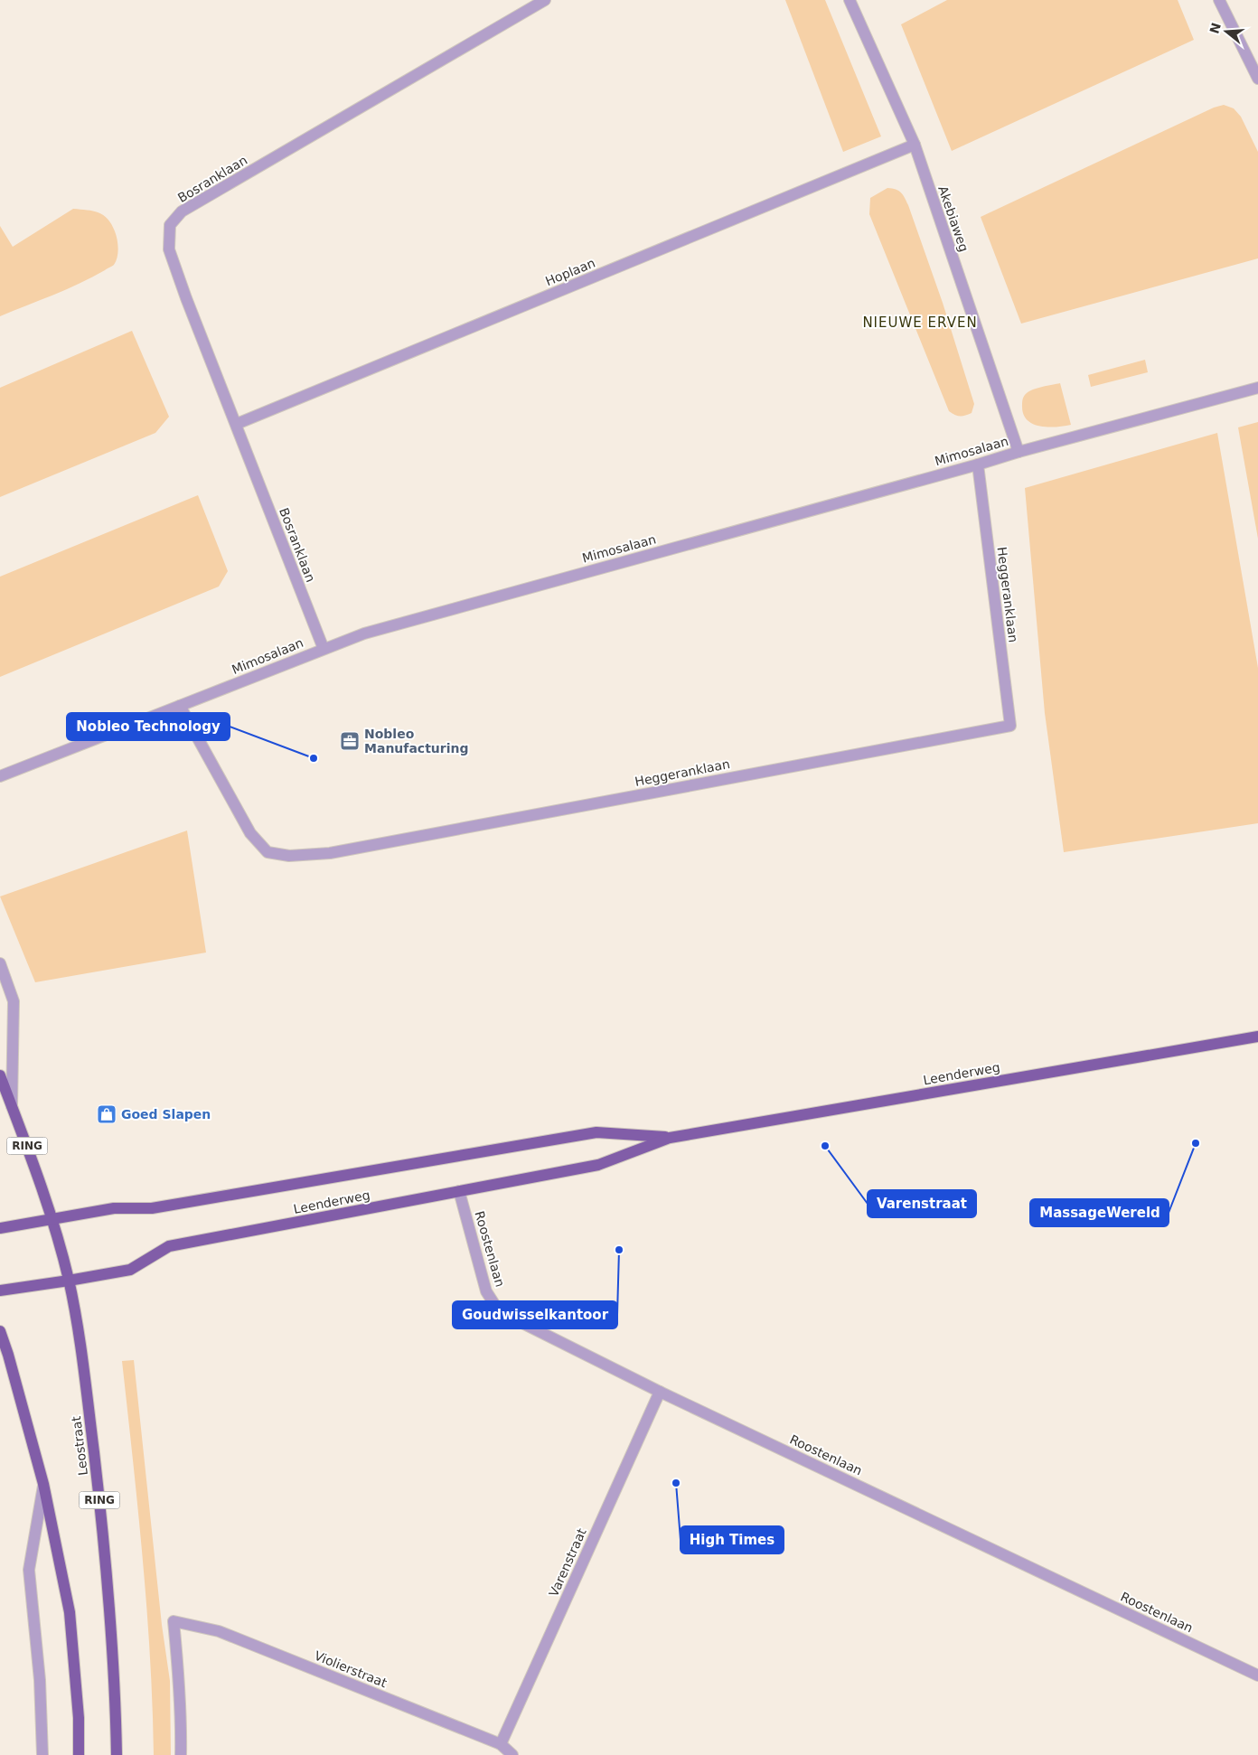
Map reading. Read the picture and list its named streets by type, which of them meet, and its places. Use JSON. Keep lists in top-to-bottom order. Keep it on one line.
{"streets":{"main road":["Leenderweg","RING","Leostraat"],"street":["Bosranklaan","Akebiaweg","Hoplaan","Mimosalaan","Heggeranklaan","Roostenlaan","Varenstraat","Violierstraat"]},"crossings":[["Bosranklaan","Hoplaan"],["Bosranklaan","Mimosalaan"],["Akebiaweg","Hoplaan"],["Akebiaweg","Mimosalaan"],["Mimosalaan","Heggeranklaan"],["Leenderweg","RING"],["Leenderweg","Roostenlaan"],["Leenderweg","Leostraat"],["RING","Leostraat"],["Roostenlaan","Varenstraat"],["Varenstraat","Violierstraat"]],"districts":["NIEUWE ERVEN"],"places":{"office":["Nobleo Manufacturing"],"other":["Nobleo Technology","MassageWereld","Varenstraat","Goudwisselkantoor","High Times"],"shop":["Goed Slapen"]},"north":"left"}
